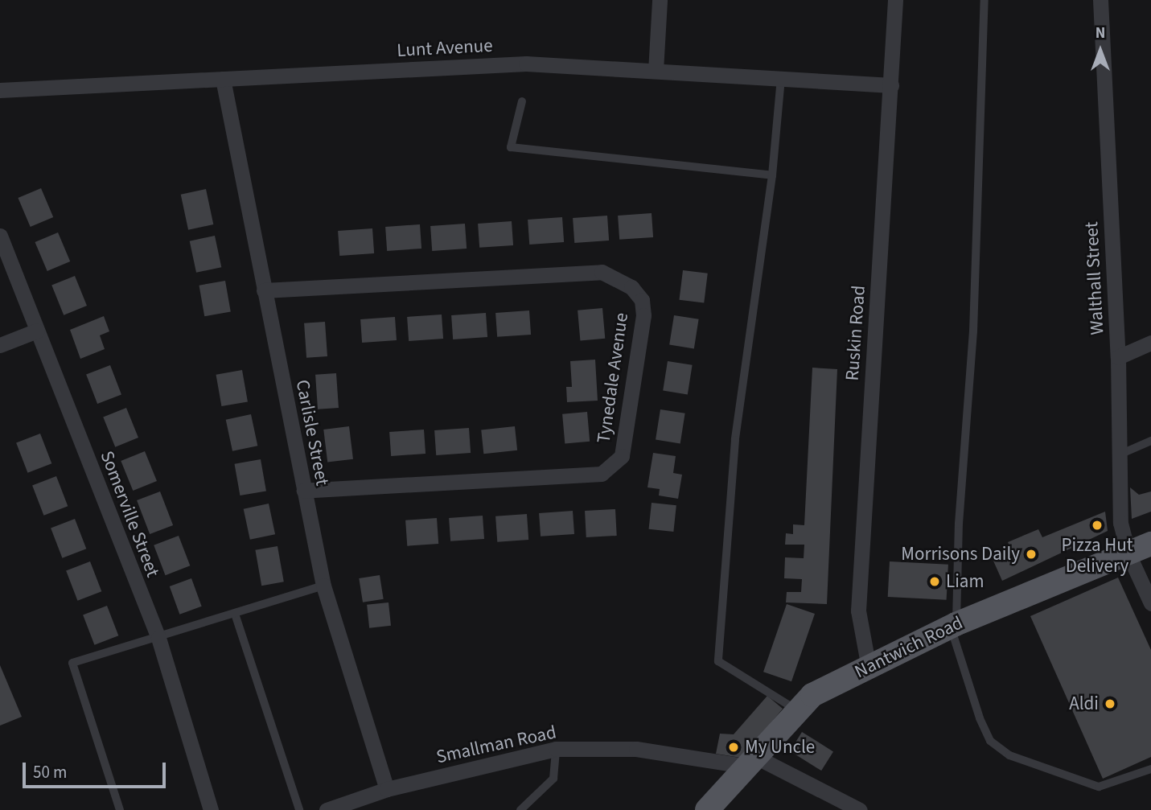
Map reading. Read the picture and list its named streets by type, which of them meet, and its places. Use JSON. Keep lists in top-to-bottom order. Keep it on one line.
{"streets":{"main road":["Nantwich Road"],"street":["Lunt Avenue","Walthall Street","Ruskin Road","Tynedale Avenue","Carlisle Street","Somerville Street","Smallman Road"]},"crossings":[["Lunt Avenue","Ruskin Road"],["Lunt Avenue","Carlisle Street"],["Walthall Street","Nantwich Road"],["Ruskin Road","Nantwich Road"],["Tynedale Avenue","Carlisle Street"],["Carlisle Street","Smallman Road"],["Nantwich Road","Smallman Road"]],"places":["Pizza Hut Delivery","Morrisons Daily","Liam","Aldi","My Uncle"],"scale_bar":"50 m","north":"top"}
